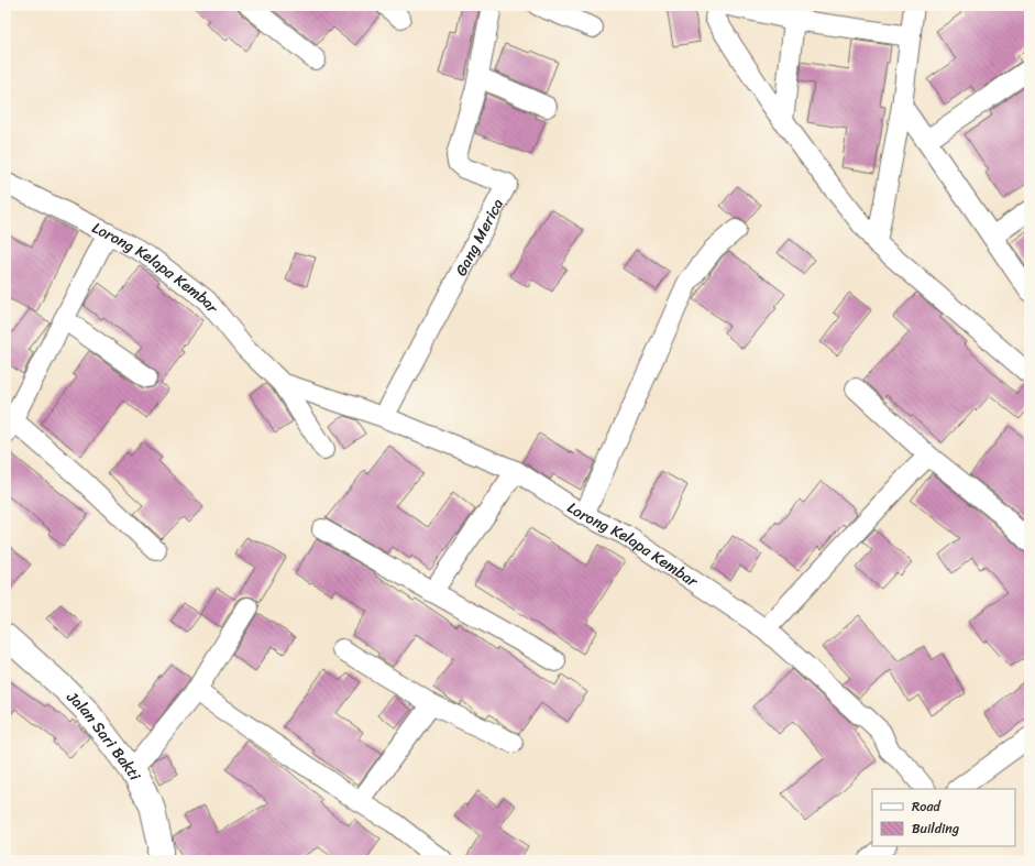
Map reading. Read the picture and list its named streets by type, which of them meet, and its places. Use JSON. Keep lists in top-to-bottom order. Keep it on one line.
{"streets":{"main road":["Jalan Sari Bakti"],"street":["Gang Merica","Lorong Kelapa Kembar"]},"crossings":[["Gang Merica","Lorong Kelapa Kembar"]],"legend":["Road","Building"]}
